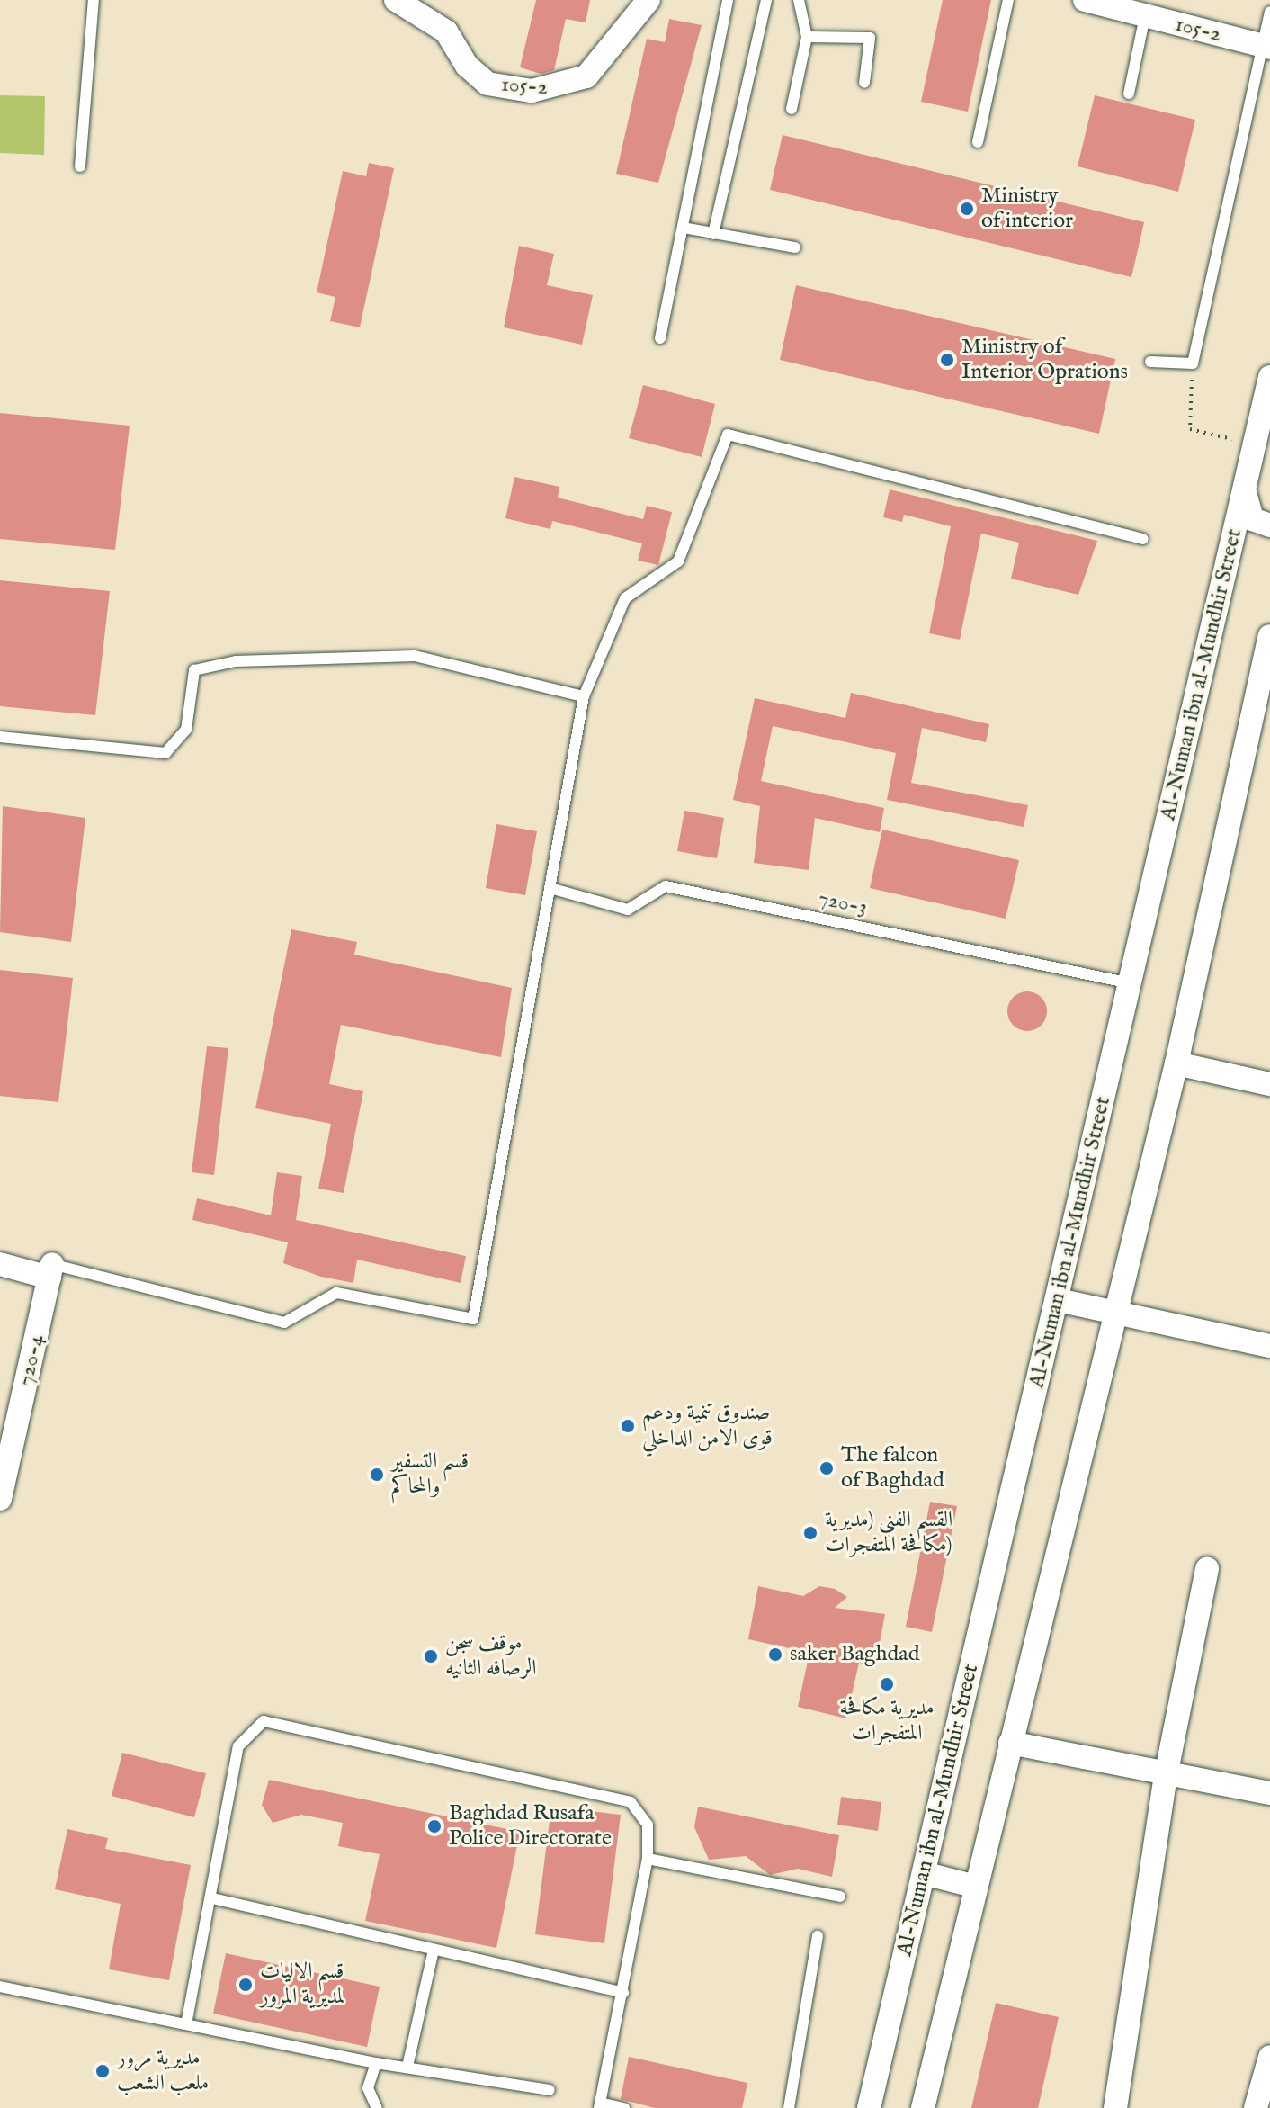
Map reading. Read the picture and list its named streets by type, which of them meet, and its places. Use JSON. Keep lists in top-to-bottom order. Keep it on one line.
{"streets":{"street":["105-2","Al-Numan ibn al-Mundhir Street","720-4"],"lane":["720-3"]},"crossings":[["Al-Numan ibn al-Mundhir Street","720-3"]],"places":["Ministry of interior","Ministry of Interior Oprations","صندوق تنمية ودعم قوى الامن الداخلي","The falcon of Baghdad","قسم التسفير والمحاكم","القسم الفني (مديرية مكافحة المتفجرات)","saker Baghdad","موقف سجن الرصافه الثانيه","مديرية مكافحة المتفجرات","Baghdad Rusafa Police Directorate","قسم الاليات لمديرية المرور","مديرية مرور ملعب الشعب"]}
